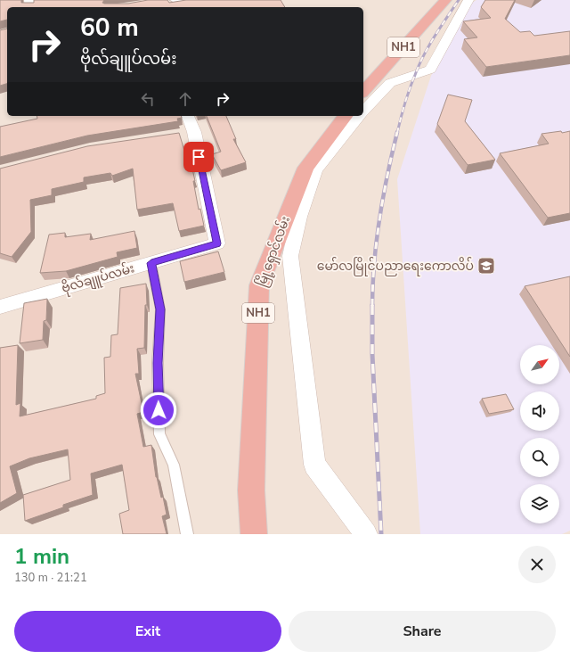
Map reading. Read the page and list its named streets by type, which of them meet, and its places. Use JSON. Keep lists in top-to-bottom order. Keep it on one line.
{"streets":{"highway":["NH1","မြို့ရှောင်လမ်း"],"street":["ဗိုလ်ချူပ်လမ်း"]},"places":{"school or university":["မော်လမြိုင်ပညာရေးကောလိပ်"]},"north":"top right","page":{"turn":["60 m","ဗိုလ်ချူပ်လမ်း"],"heading":["1 min","130 m · 21:21"],"buttons":["Exit","Share"]}}
